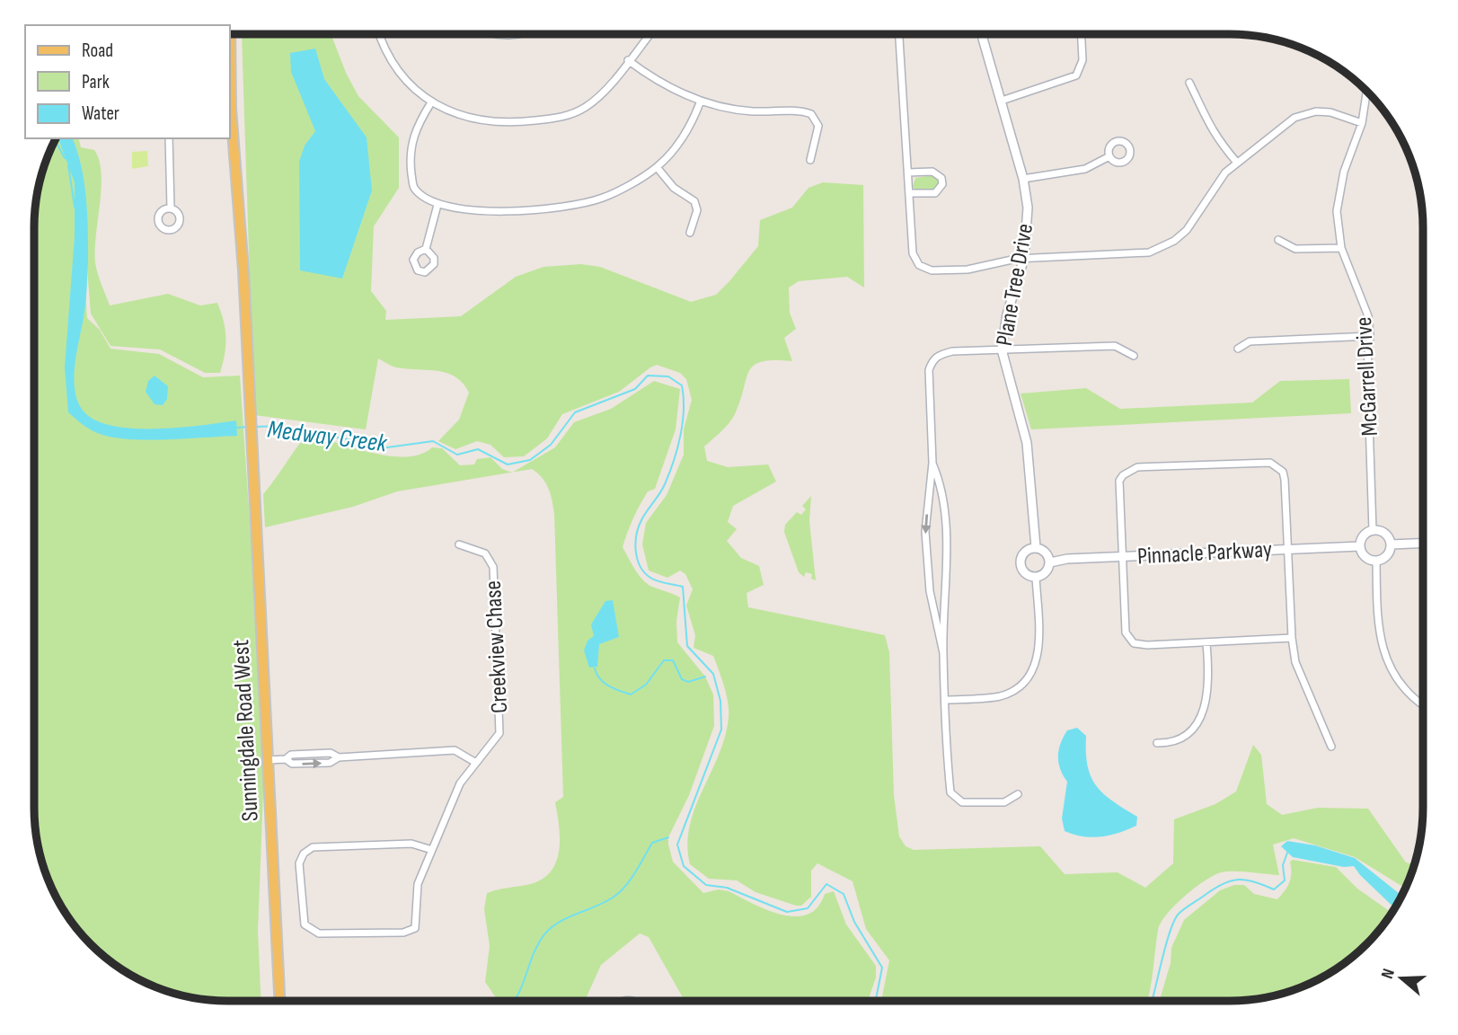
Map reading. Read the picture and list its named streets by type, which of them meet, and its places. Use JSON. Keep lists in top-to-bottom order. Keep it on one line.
{"streets":{"main road":["Sunningdale Road West"],"street":["Plane Tree Drive","McGarrell Drive","Pinnacle Parkway","Creekview Chase"]},"crossings":[["Plane Tree Drive","Pinnacle Parkway"],["McGarrell Drive","Pinnacle Parkway"]],"water":["Medway Creek"],"legend":["Road","Park","Water"],"north":"left"}
